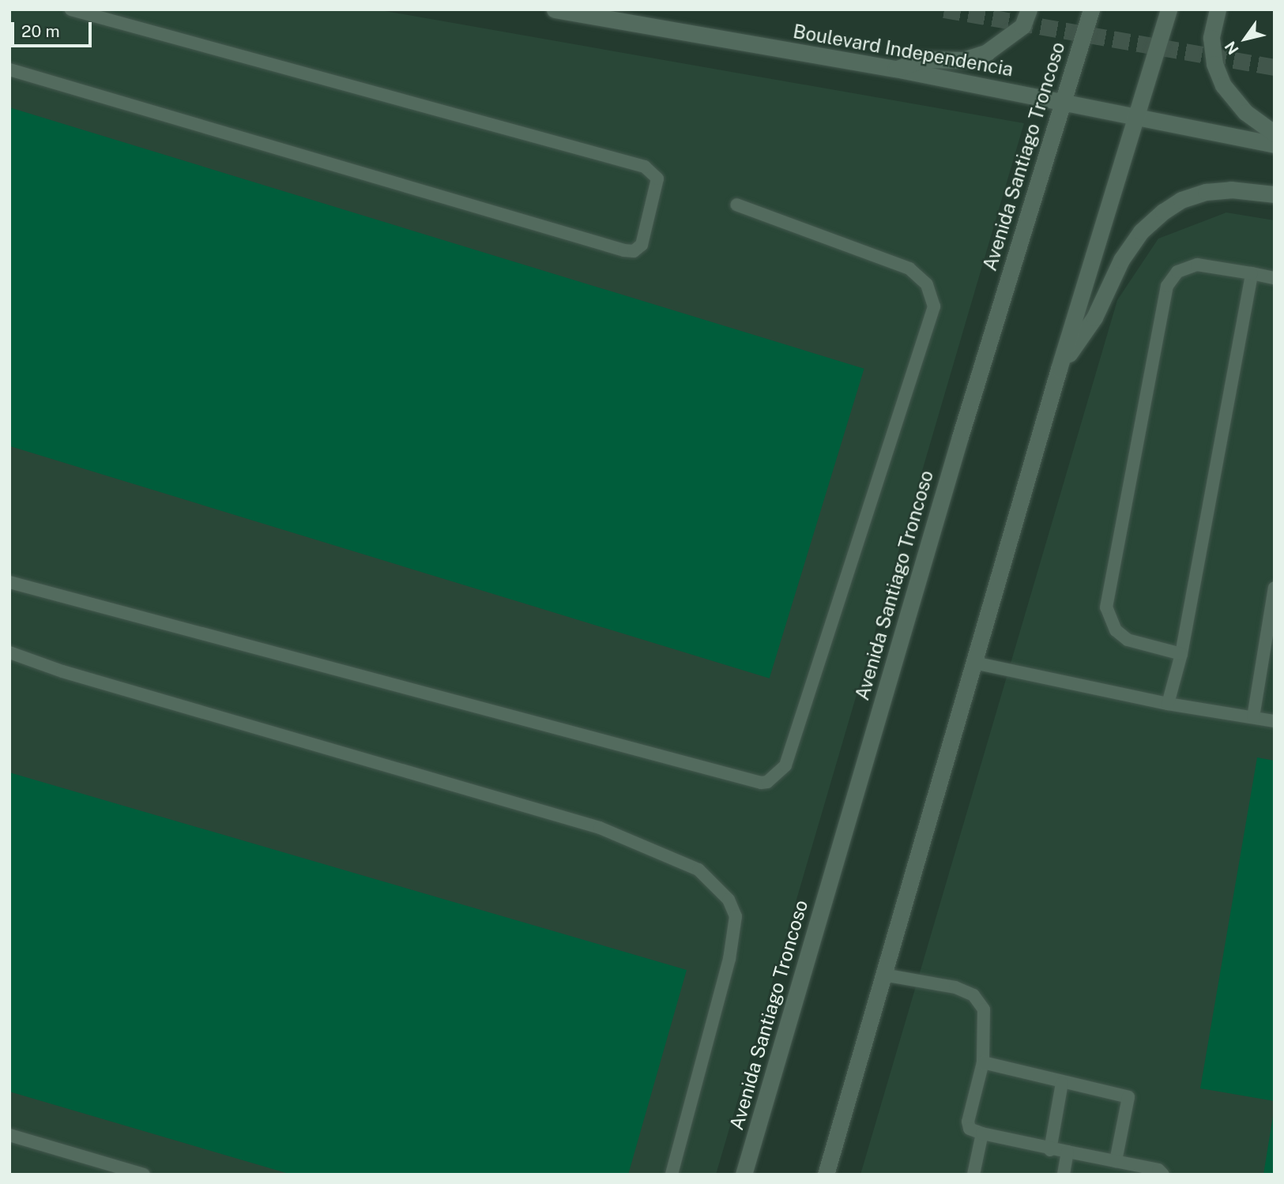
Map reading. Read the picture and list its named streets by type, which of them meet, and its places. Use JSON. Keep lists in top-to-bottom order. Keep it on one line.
{"streets":{"main road":["Boulevard Independencia","Avenida Santiago Troncoso"]},"crossings":[["Boulevard Independencia","Avenida Santiago Troncoso"]],"scale_bar":"20 m","north":"bottom left"}
